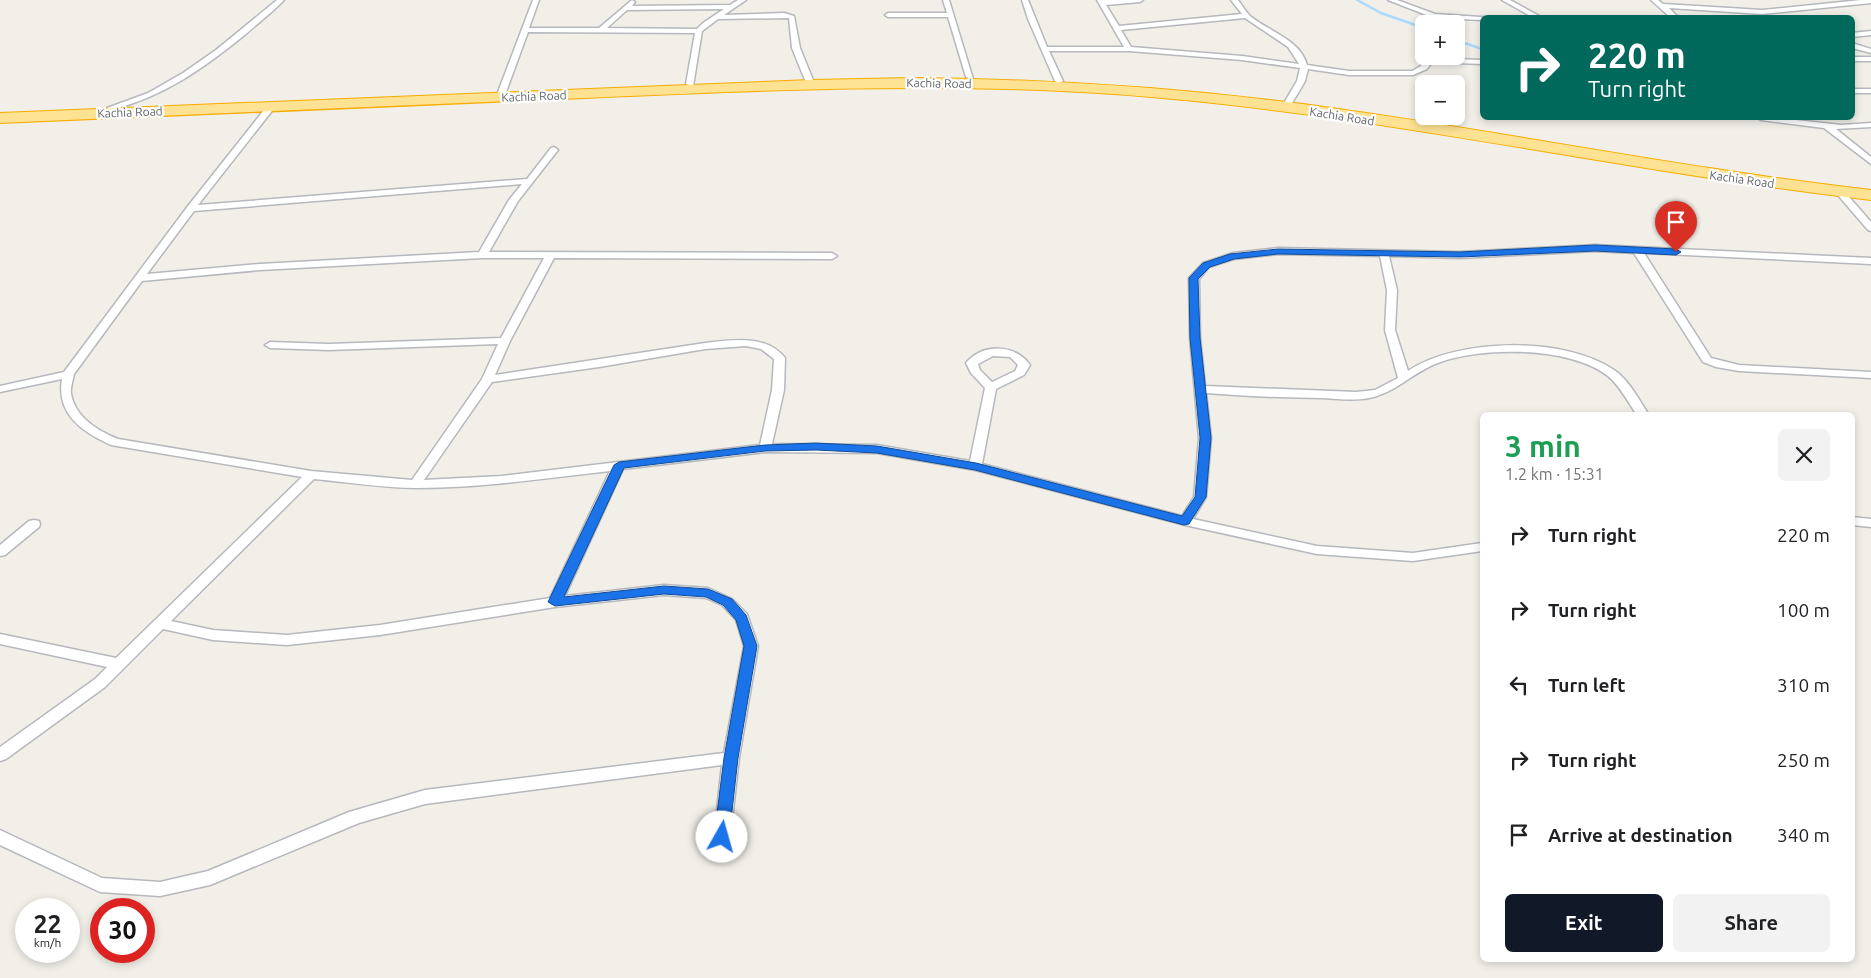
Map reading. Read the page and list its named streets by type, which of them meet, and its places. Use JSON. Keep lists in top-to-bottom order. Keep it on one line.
{"streets":{"highway":["Kachia Road"]},"page":{"map_buttons":["+","−"],"turn":["220 m","Turn right"],"heading":["3 min","1.2 km · 15:31"],"list":[{"name":"Turn right","value":"220 m"},{"name":"Turn right","value":"100 m"},{"name":"Turn left","value":"310 m"},{"name":"Turn right","value":"250 m"},{"name":"Arrive at destination","value":"340 m"}],"buttons":["Exit","Share"],"speed":"22 km/h","limit":"30"}}
